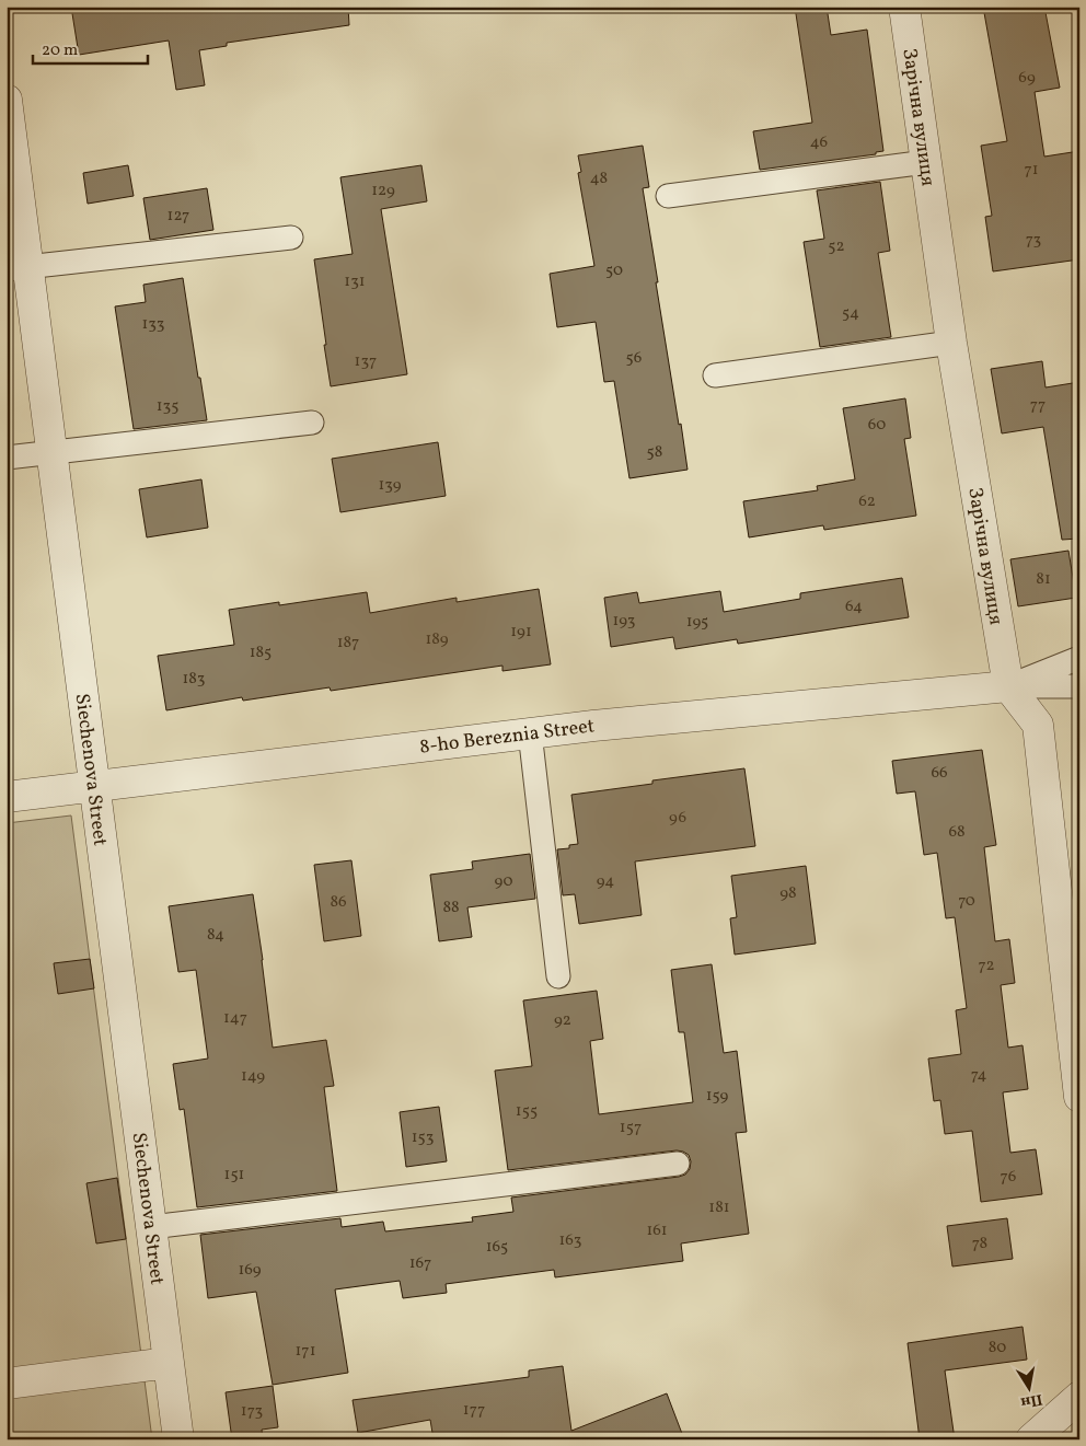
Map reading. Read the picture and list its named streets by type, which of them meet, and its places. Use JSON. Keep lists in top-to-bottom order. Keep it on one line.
{"streets":{"street":["Зарічна вулиця","8-ho Bereznia Street","Siechenova Street"]},"crossings":[["Зарічна вулиця","8-ho Bereznia Street"],["8-ho Bereznia Street","Siechenova Street"]],"house_numbers":["69","46","71","48","129","127","73","52","50","131","54","133","56","137","77","135","60","58","139","62","81","64","193","195","191","189","187","185","183","66","96","68","90","94","98","70","86","88","84","72","147","92","74","149","159","155","157","153","151","76","181","161","163","78","165","167","169","80","171","177","173"],"scale_bar":"20 m","north":"bottom"}
